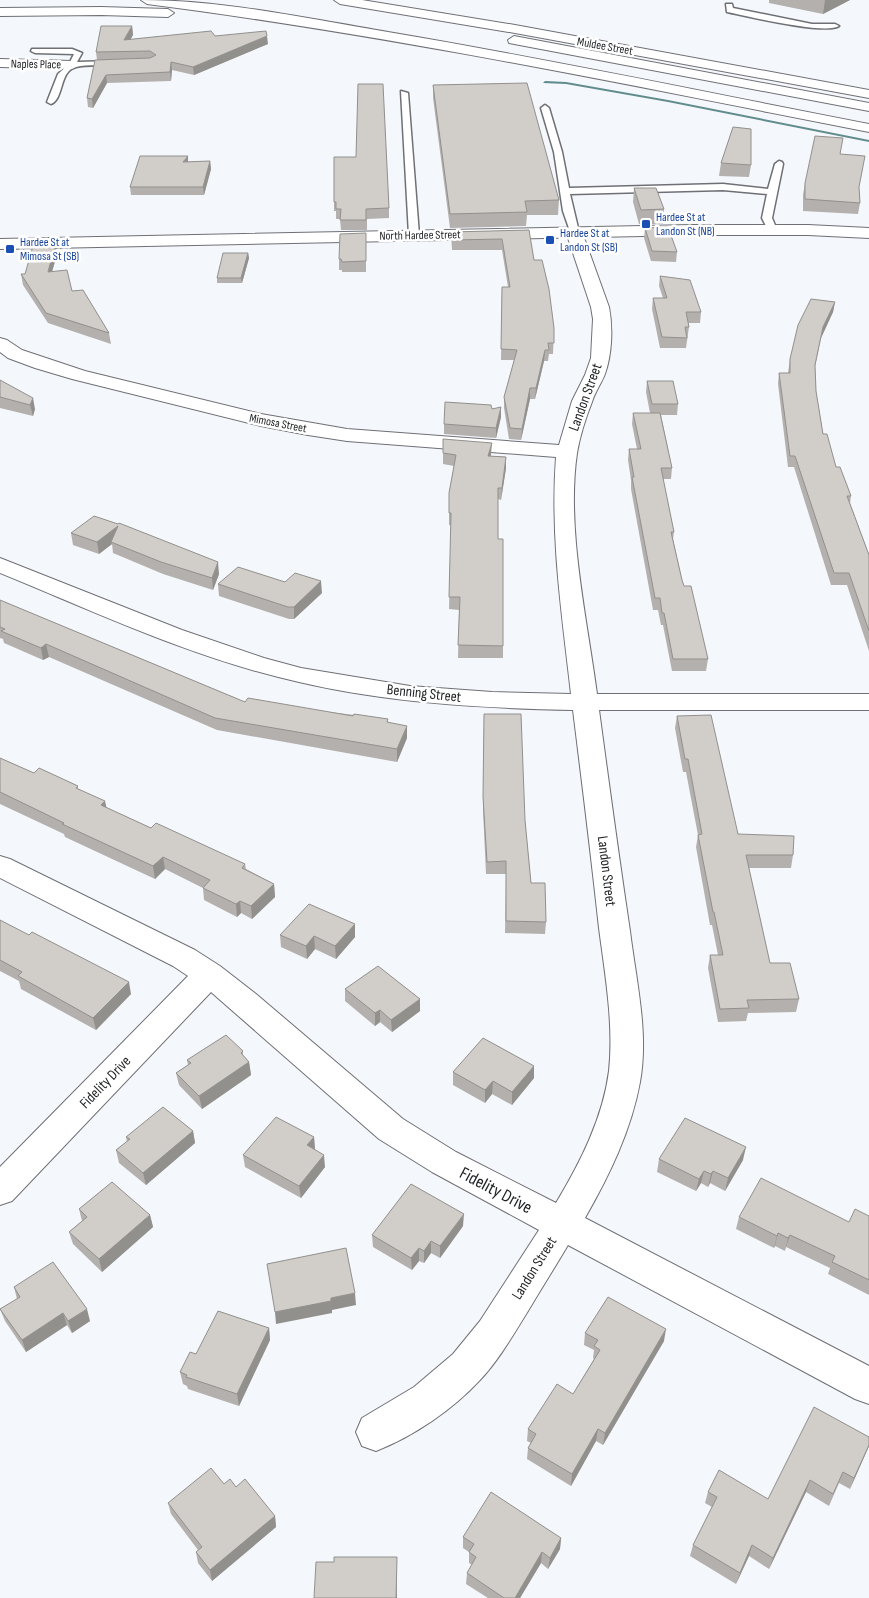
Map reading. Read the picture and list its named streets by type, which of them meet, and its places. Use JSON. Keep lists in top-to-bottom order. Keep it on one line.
{"streets":{"main road":["Muldee Street","Naples Place","North Hardee Street","Landon Street","Mimosa Street","Benning Street","Fidelity Drive"]},"crossings":[["North Hardee Street","Landon Street"],["Landon Street","Mimosa Street"],["Landon Street","Benning Street"],["Landon Street","Fidelity Drive"]],"places":{"transit":["Hardee St at Landon St (NB)","Hardee St at Landon St (SB)","Hardee St at Mimosa St (SB)"]}}
